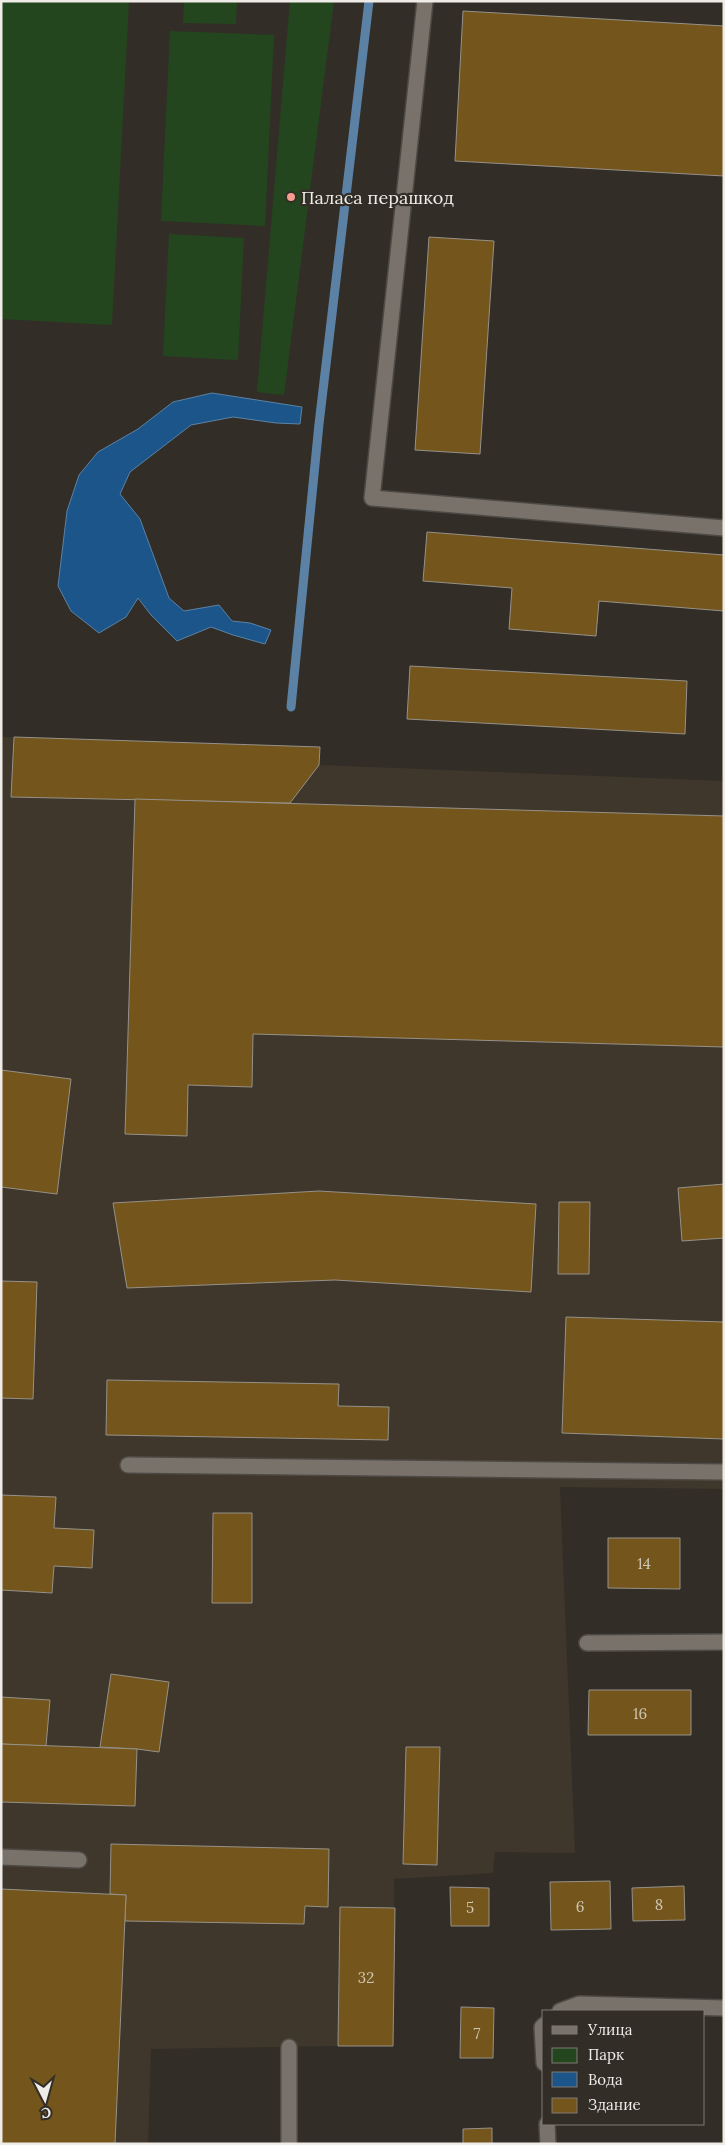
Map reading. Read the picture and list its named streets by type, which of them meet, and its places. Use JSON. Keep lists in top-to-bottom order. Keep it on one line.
{"places":["Паласа перашкод"],"house_numbers":["14","16","8","6","5","32","7"],"legend":["Улица","Парк","Вода","Здание"],"north":"bottom"}
